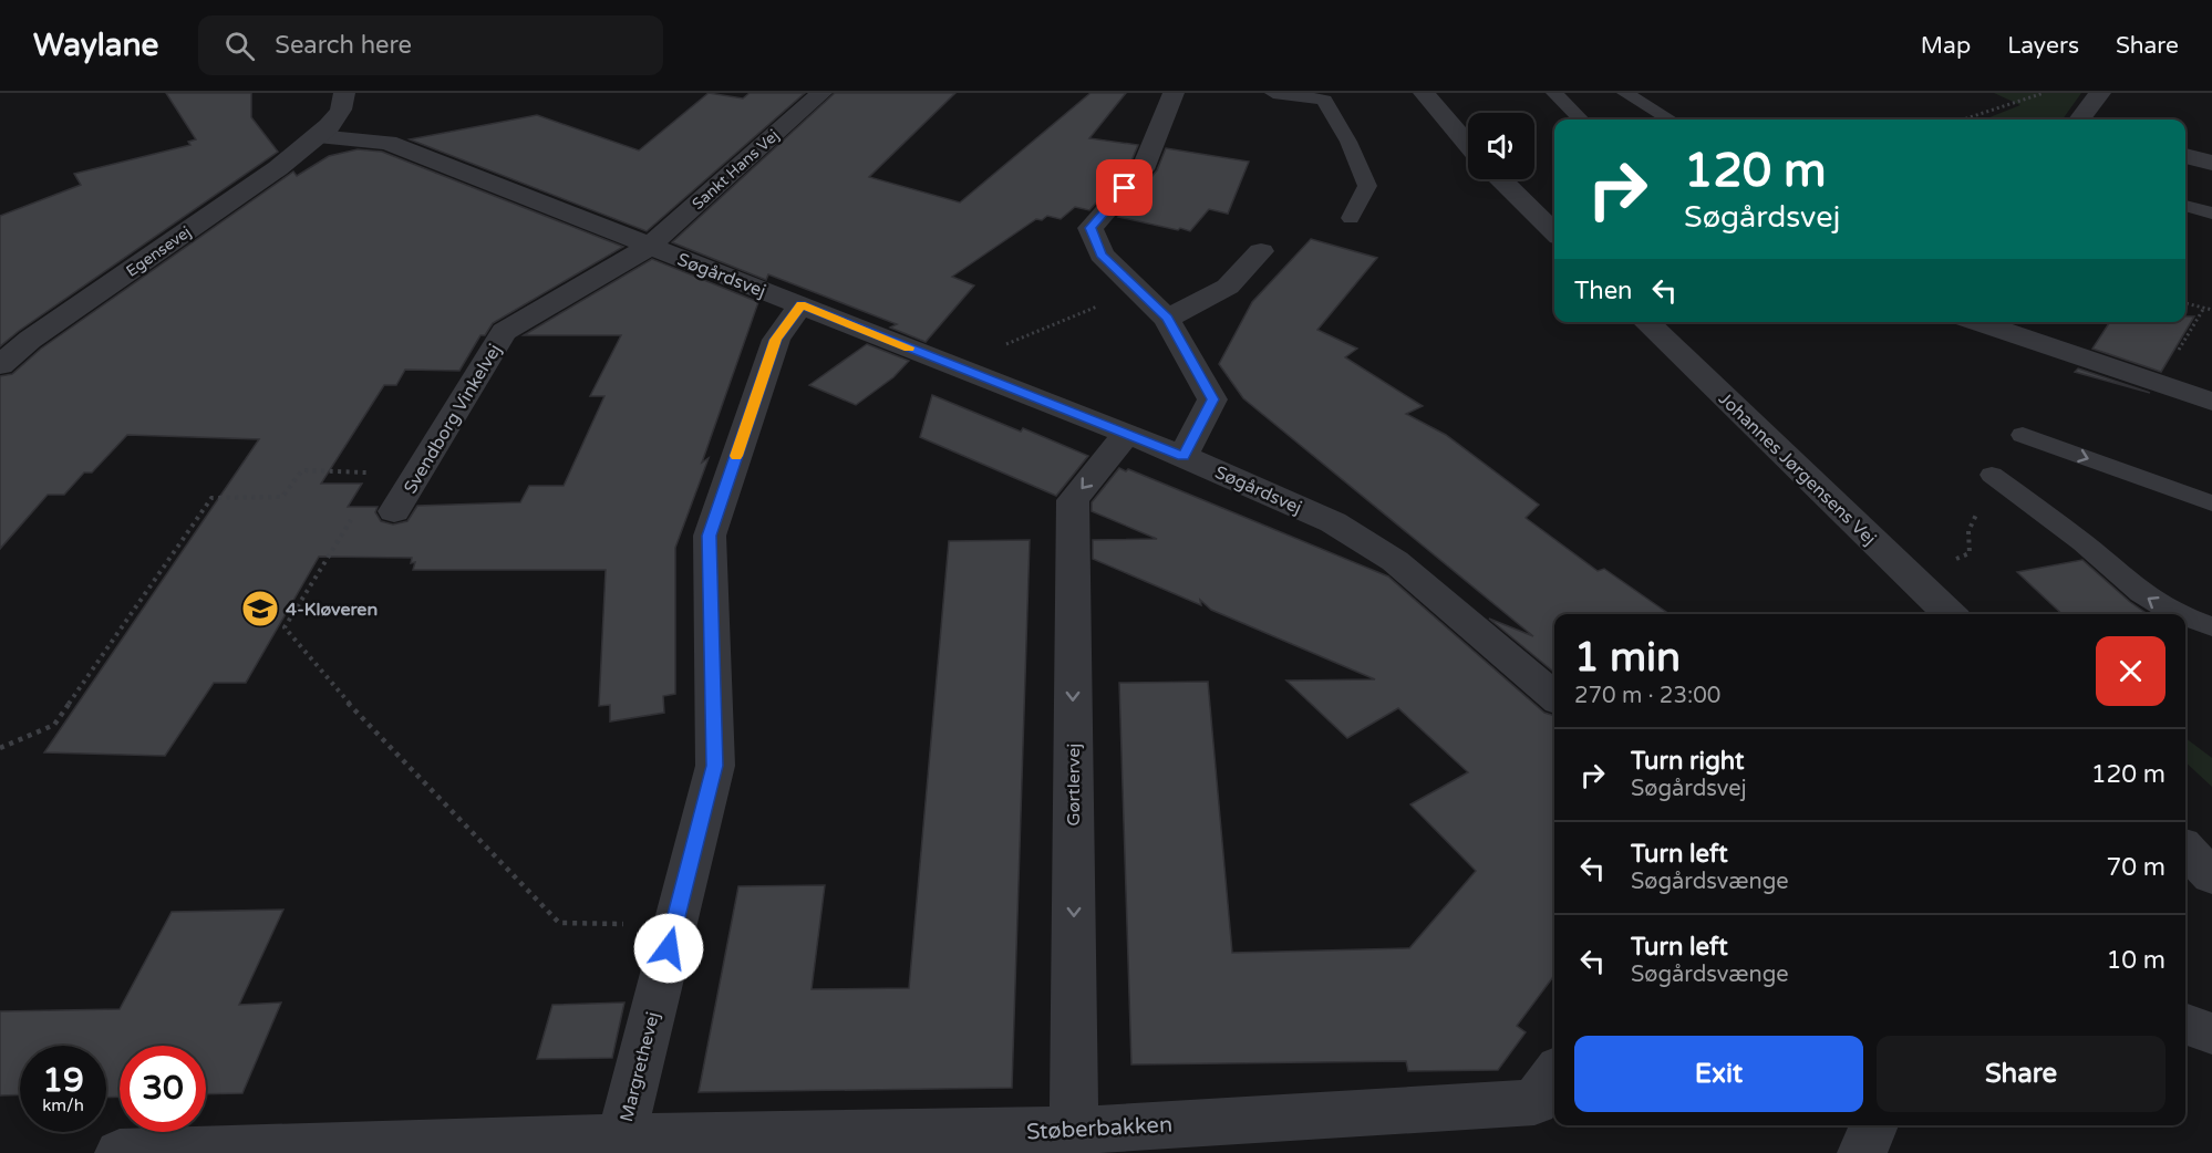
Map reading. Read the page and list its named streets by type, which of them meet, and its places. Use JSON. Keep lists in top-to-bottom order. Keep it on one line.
{"streets":{"street":["Sankt Hans Vej","Egensevej","Søgårdsvej","Svendborg Vinkelvej","Johannes Jørgensens Vej","Gørtlervej","Margrethevej","Støberbakken"]},"crossings":[["Sankt Hans Vej","Søgårdsvej"],["Sankt Hans Vej","Svendborg Vinkelvej"],["Egensevej","Søgårdsvej"],["Søgårdsvej","Svendborg Vinkelvej"],["Søgårdsvej","Gørtlervej"],["Søgårdsvej","Margrethevej"],["Gørtlervej","Støberbakken"],["Margrethevej","Støberbakken"]],"one_way":["Gørtlervej"],"places":{"school or university":["4-Kløveren"]},"page":{"header":"Waylane","search":"Search here","nav":["Map","Layers","Share"],"turn":["120 m","Søgårdsvej"],"then":"Then","heading":["1 min","270 m · 23:00"],"list":[{"name":"Turn right","note":"Søgårdsvej","value":"120 m"},{"name":"Turn left","note":"Søgårdsvænge","value":"70 m"},{"name":"Turn left","note":"Søgårdsvænge","value":"10 m"}],"buttons":["Exit","Share"],"speed":"19 km/h","limit":"30"}}
